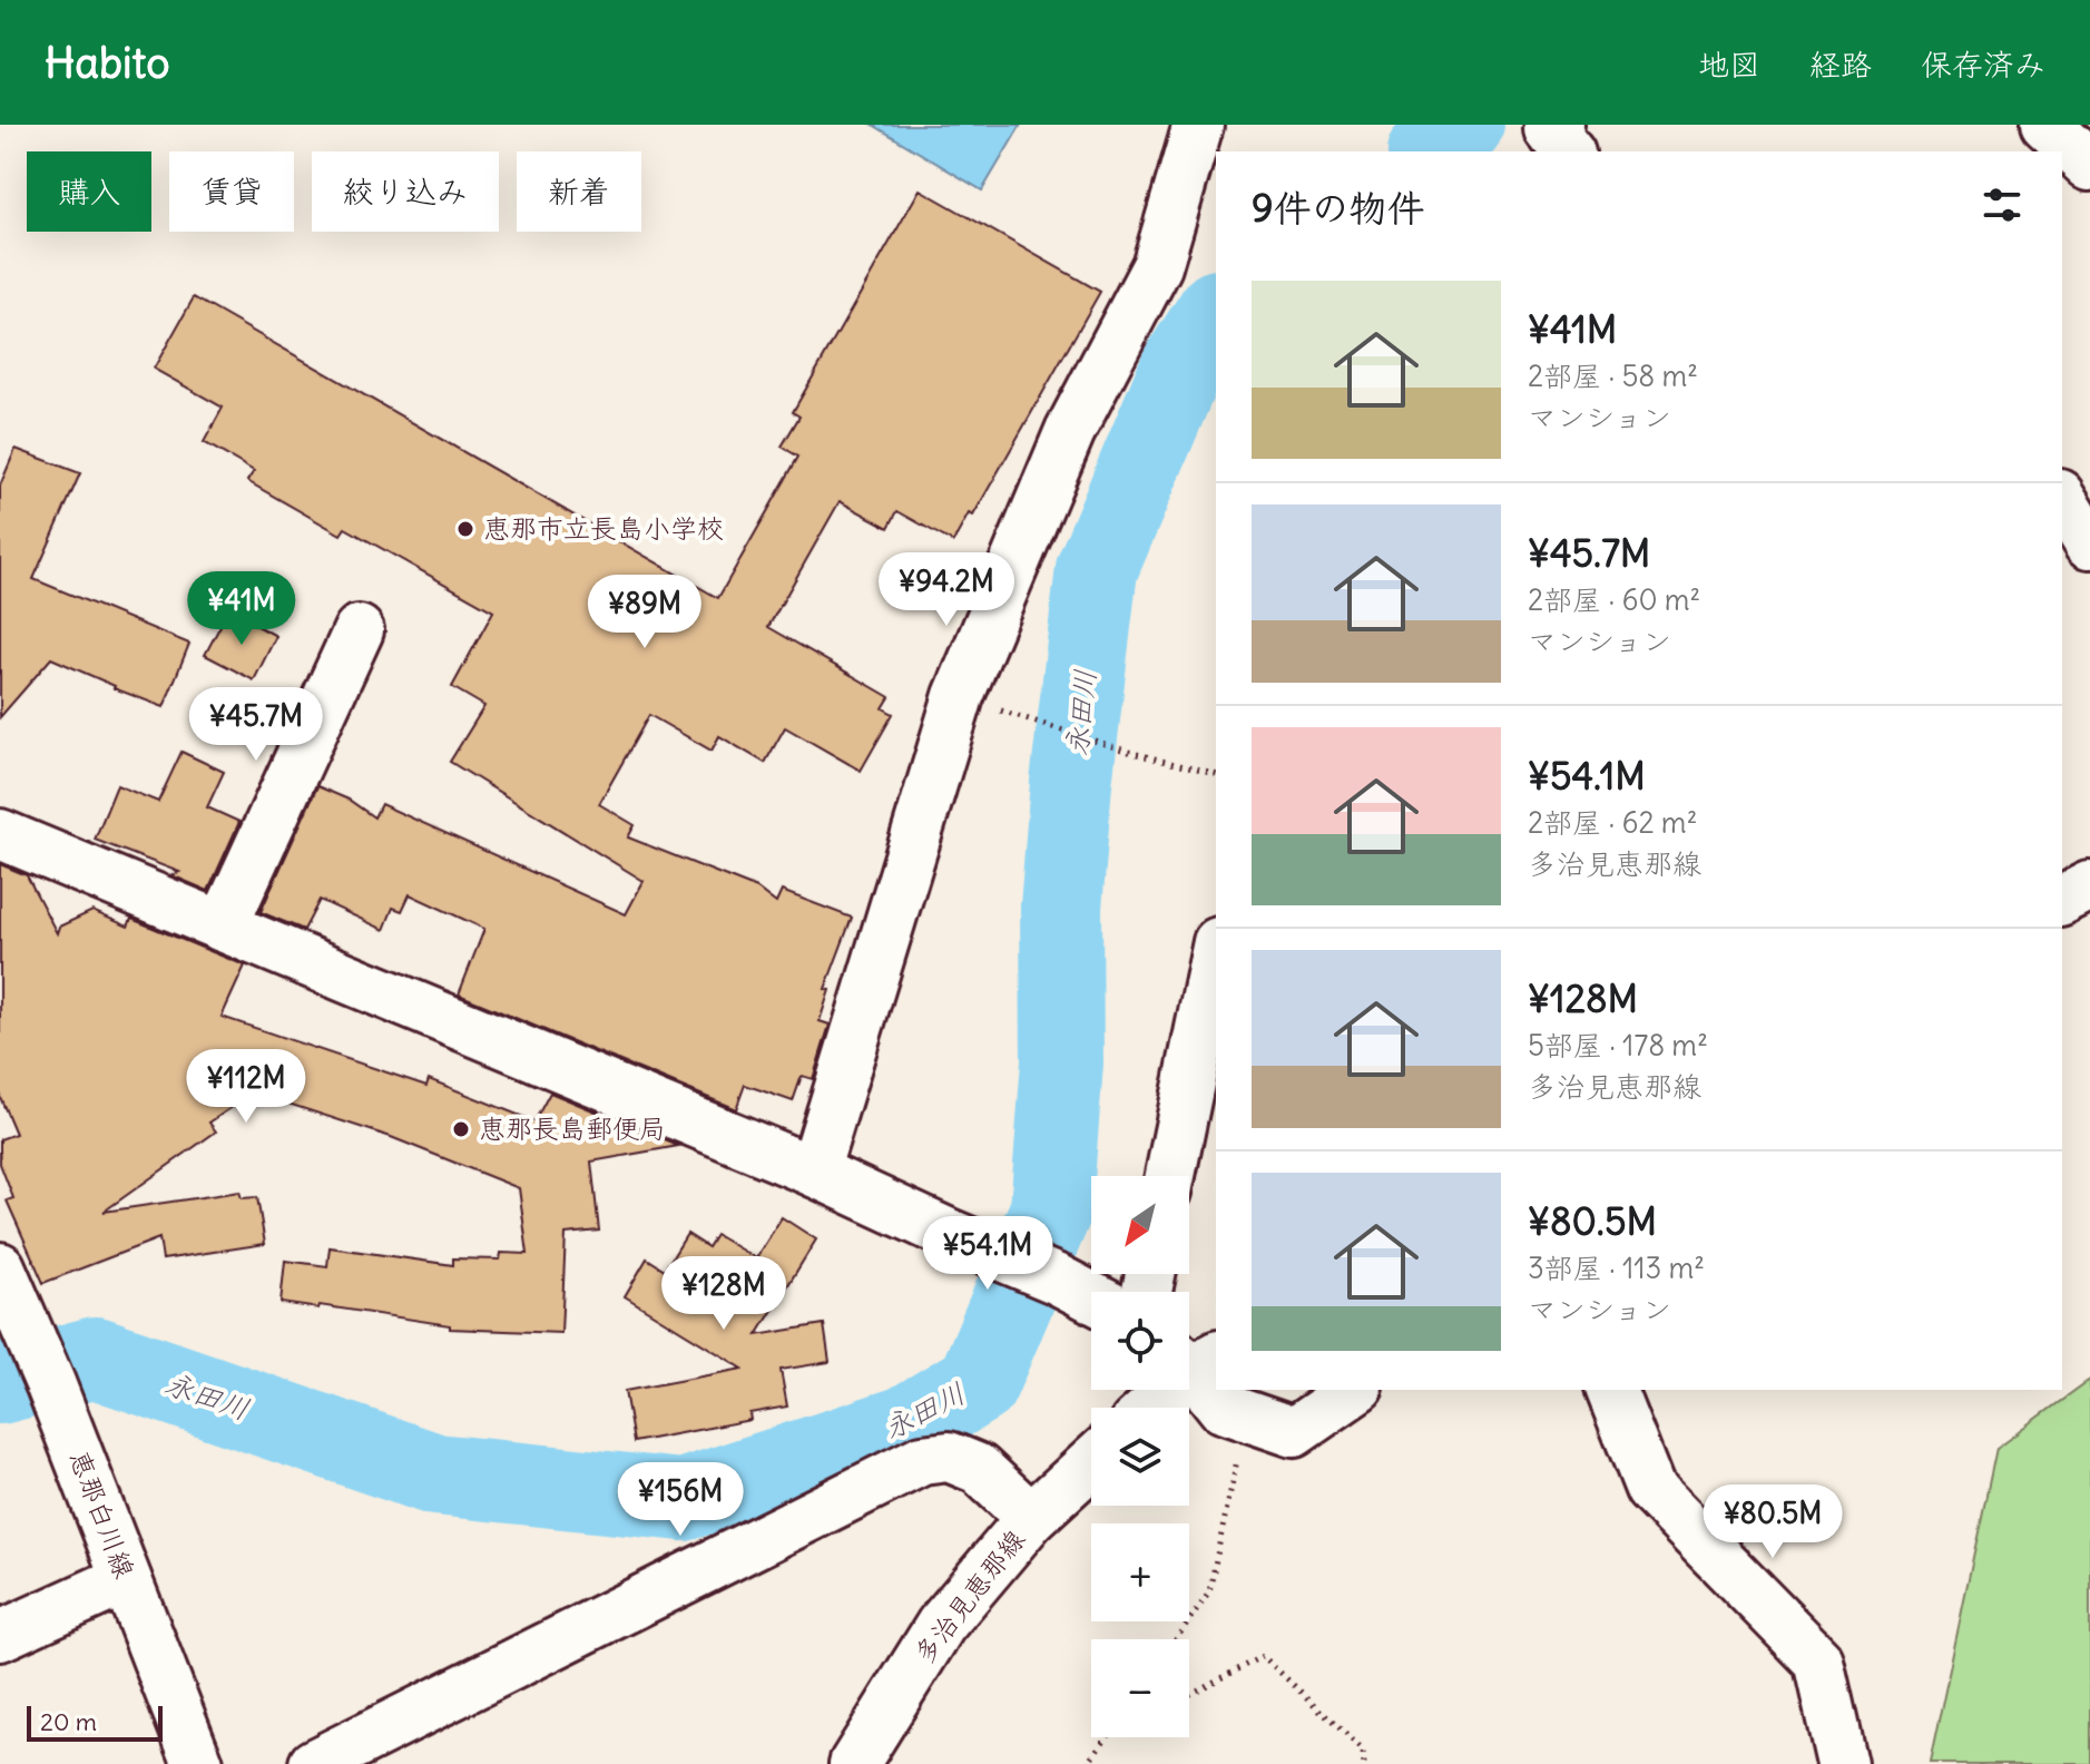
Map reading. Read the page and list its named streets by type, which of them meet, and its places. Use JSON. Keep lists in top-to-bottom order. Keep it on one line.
{"streets":{"street":["恵那白川線","多治見恵那線"]},"water":["永田川"],"places":["恵那市立長島小学校","恵那長島郵便局"],"scale_bar":"20 m","north":"bottom left","page":{"header":"Habito","nav":["地図","経路","保存済み"],"chip":["購入","賃貸","絞り込み","新着"],"heading":"9件の物件","list":[{"name":"¥41M","note":"2部屋 · 58 m² · マンション"},{"name":"¥45.7M","note":"2部屋 · 60 m² · マンション"},{"name":"¥54.1M","note":"2部屋 · 62 m² · 多治見恵那線"},{"name":"¥128M","note":"5部屋 · 178 m² · 多治見恵那線"},{"name":"¥80.5M","note":"3部屋 · 113 m² · マンション"}],"price":["¥94.2M","¥41M","¥89M","¥45.7M","¥112M","¥54.1M","¥128M","¥156M","¥80.5M"],"map_buttons":["+","−"],"scale":"20 m"}}
